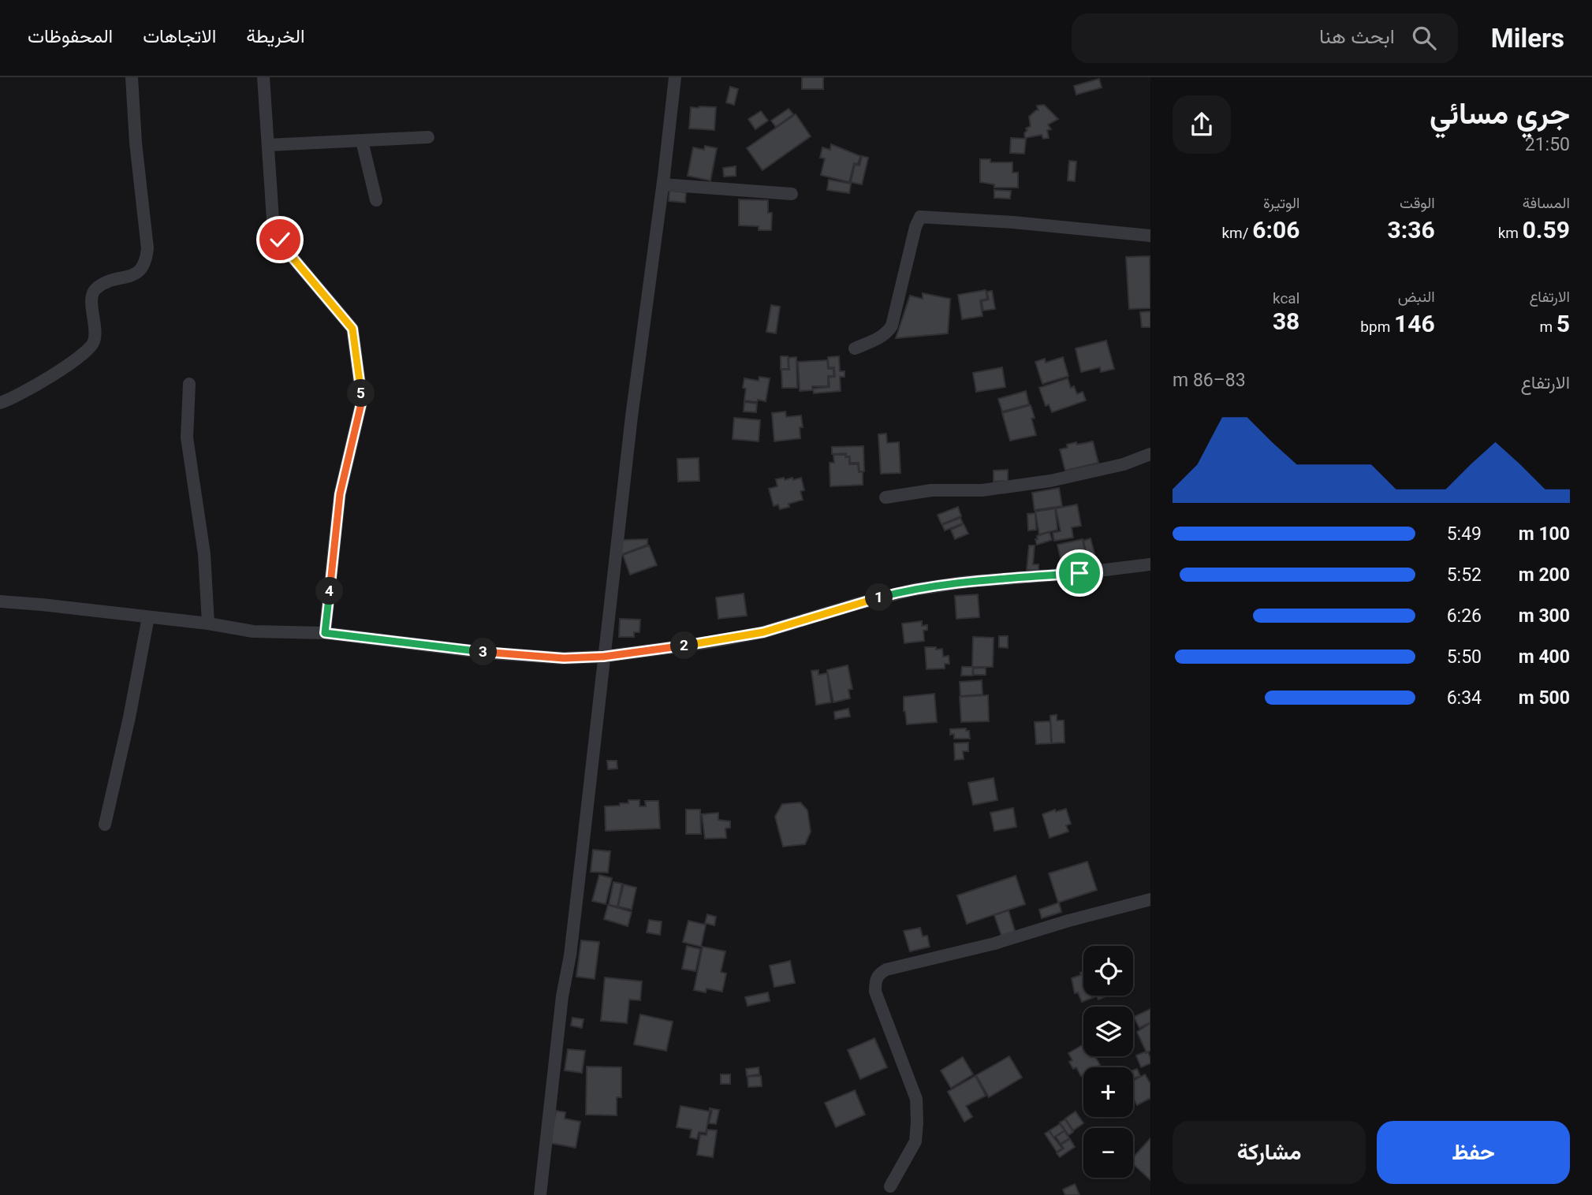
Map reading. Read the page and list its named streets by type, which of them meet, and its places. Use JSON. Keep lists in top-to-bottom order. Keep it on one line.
{"page":{"header":"Milers","search":"ابحث هنا","nav":["الخريطة","الاتجاهات","المحفوظات"],"heading":["جري مسائي","21:50"],"stats":[["المسافة","0.59 km"],["الوقت","3:36"],["الوتيرة","6:06 /km"],["الارتفاع","5 m"],["النبض","146 bpm"],["kcal","38"]],"chart":["الارتفاع","83–86 m"],"pins":["5","4","1","2","3"],"list":[{"name":"100 m","note":"5:49"},{"name":"200 m","note":"5:52"},{"name":"300 m","note":"6:26"},{"name":"400 m","note":"5:50"},{"name":"500 m","note":"6:34"}],"map_buttons":["+","−"],"buttons":["حفظ","مشاركة"]}}
